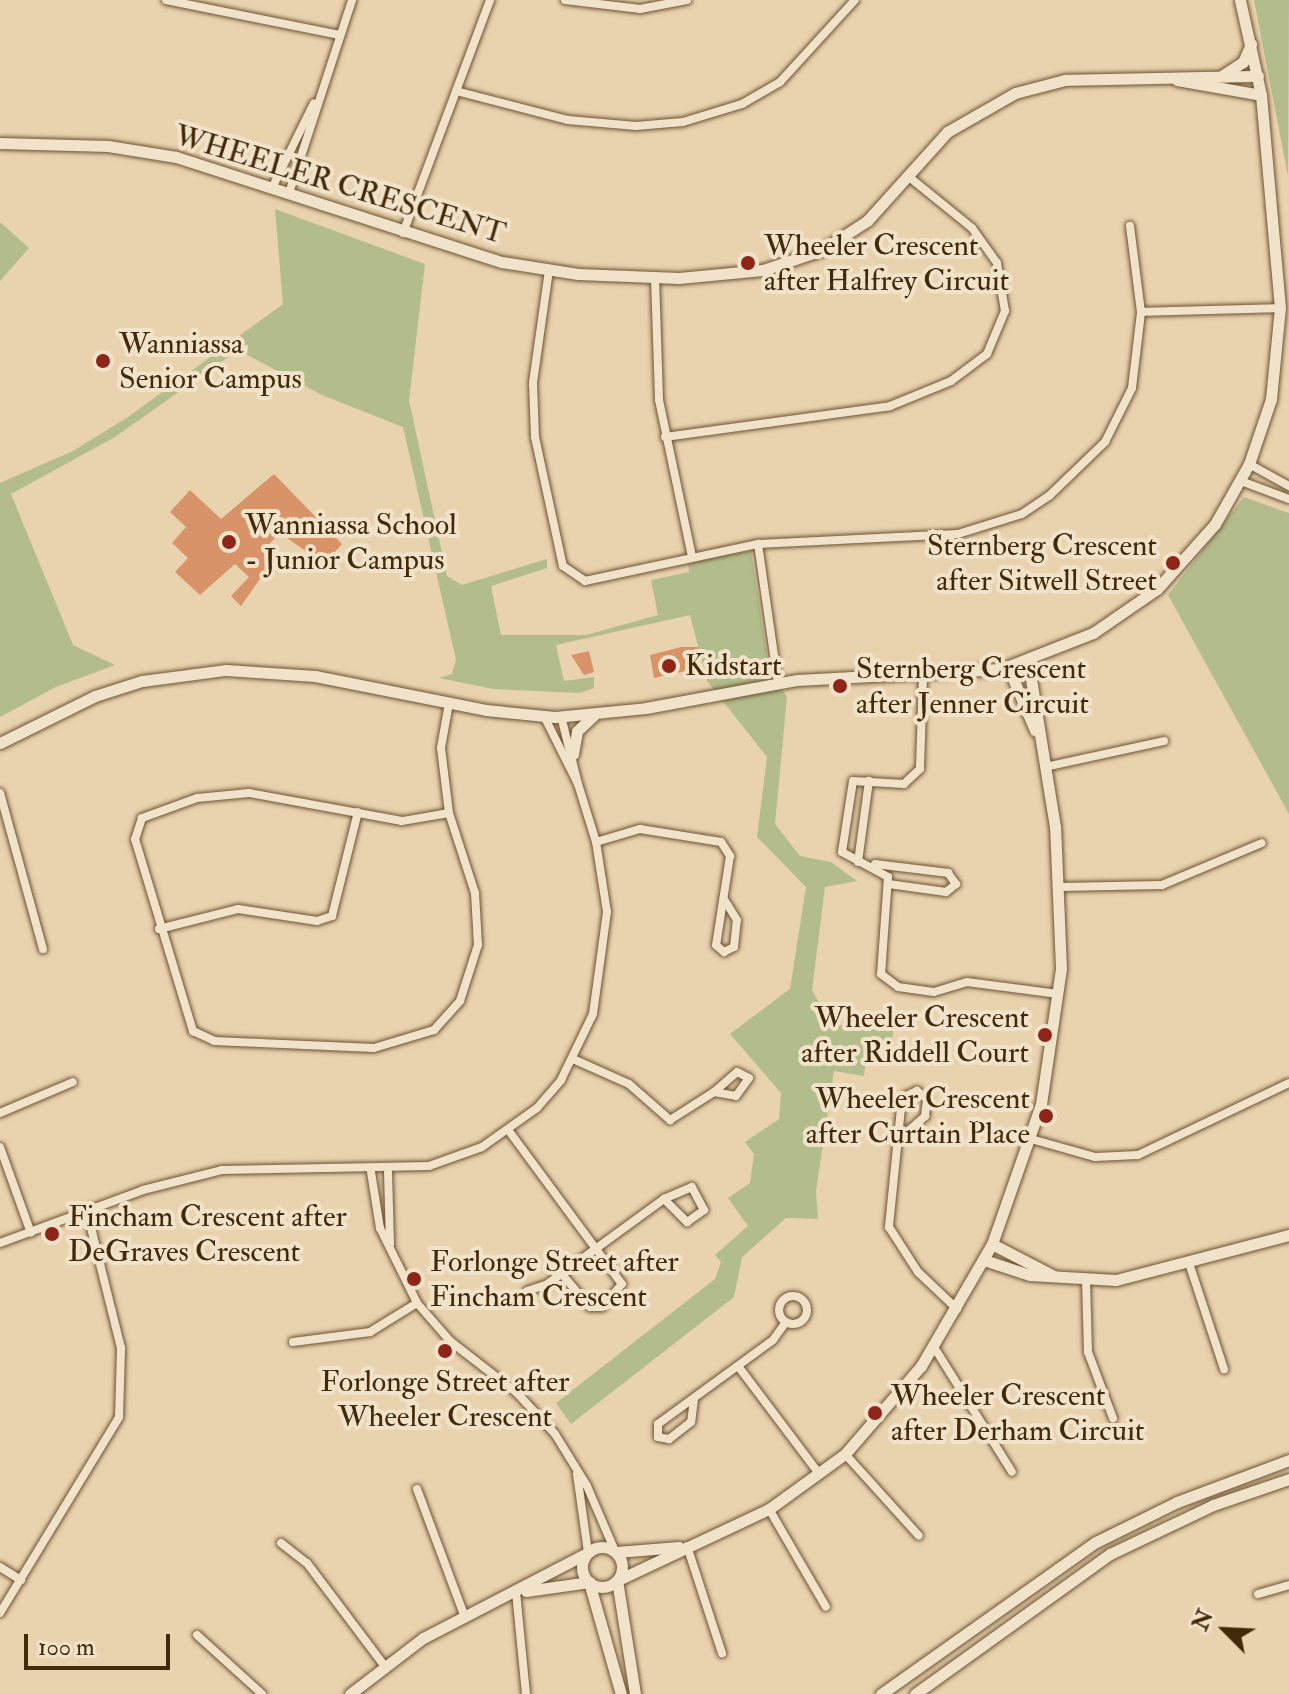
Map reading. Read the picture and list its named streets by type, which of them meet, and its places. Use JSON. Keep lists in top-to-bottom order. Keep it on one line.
{"streets":{"street":["WHEELER CRESCENT"]},"places":["Wheeler Crescent after Halfrey Circuit","Wanniassa Senior Campus","Wanniassa School - Junior Campus","Sternberg Crescent after Sitwell Street","Kidstart","Sternberg Crescent after Jenner Circuit","Wheeler Crescent after Riddell Court","Wheeler Crescent after Curtain Place","Fincham Crescent after DeGraves Crescent","Forlonge Street after Fincham Crescent","Forlonge Street after Wheeler Crescent","Wheeler Crescent after Derham Circuit"],"scale_bar":"100 m","north":"top left"}
